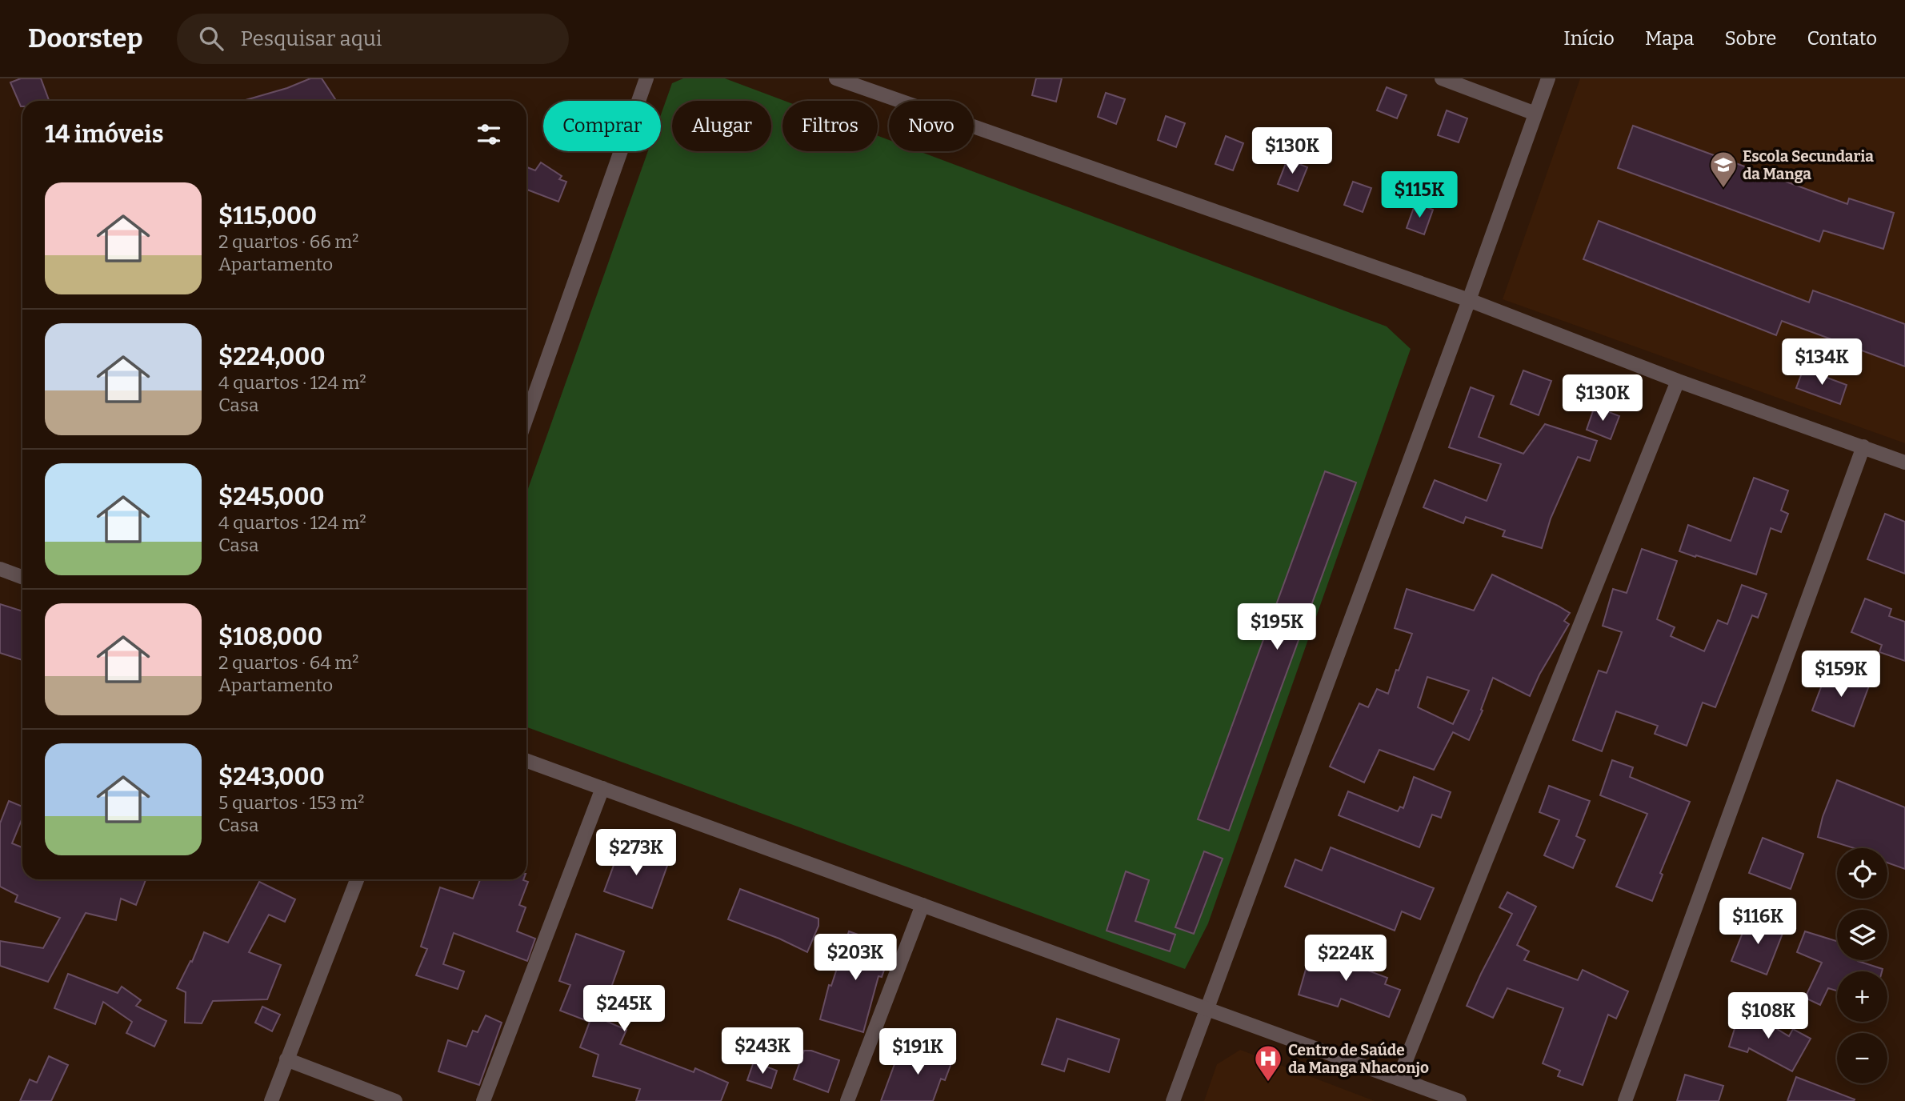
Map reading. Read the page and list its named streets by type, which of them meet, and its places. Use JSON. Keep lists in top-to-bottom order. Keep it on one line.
{"places":{"school or university":["Escola Secundaria da Manga"],"hospital":["Centro de Saúde da Manga Nhaconjo"]},"page":{"header":"Doorstep","search":"Pesquisar aqui","nav":["Início","Mapa","Sobre","Contato"],"chip":["Comprar","Alugar","Filtros","Novo"],"heading":"14 imóveis","price":["$130K","$115K","$134K","$130K","$195K","$159K","$273K","$116K","$203K","$224K","$245K","$108K","$243K","$191K"],"list":[{"name":"$115,000","note":"2 quartos · 66 m² · Apartamento"},{"name":"$224,000","note":"4 quartos · 124 m² · Casa"},{"name":"$245,000","note":"4 quartos · 124 m² · Casa"},{"name":"$108,000","note":"2 quartos · 64 m² · Apartamento"},{"name":"$243,000","note":"5 quartos · 153 m² · Casa"}],"map_buttons":["+","−"]}}
